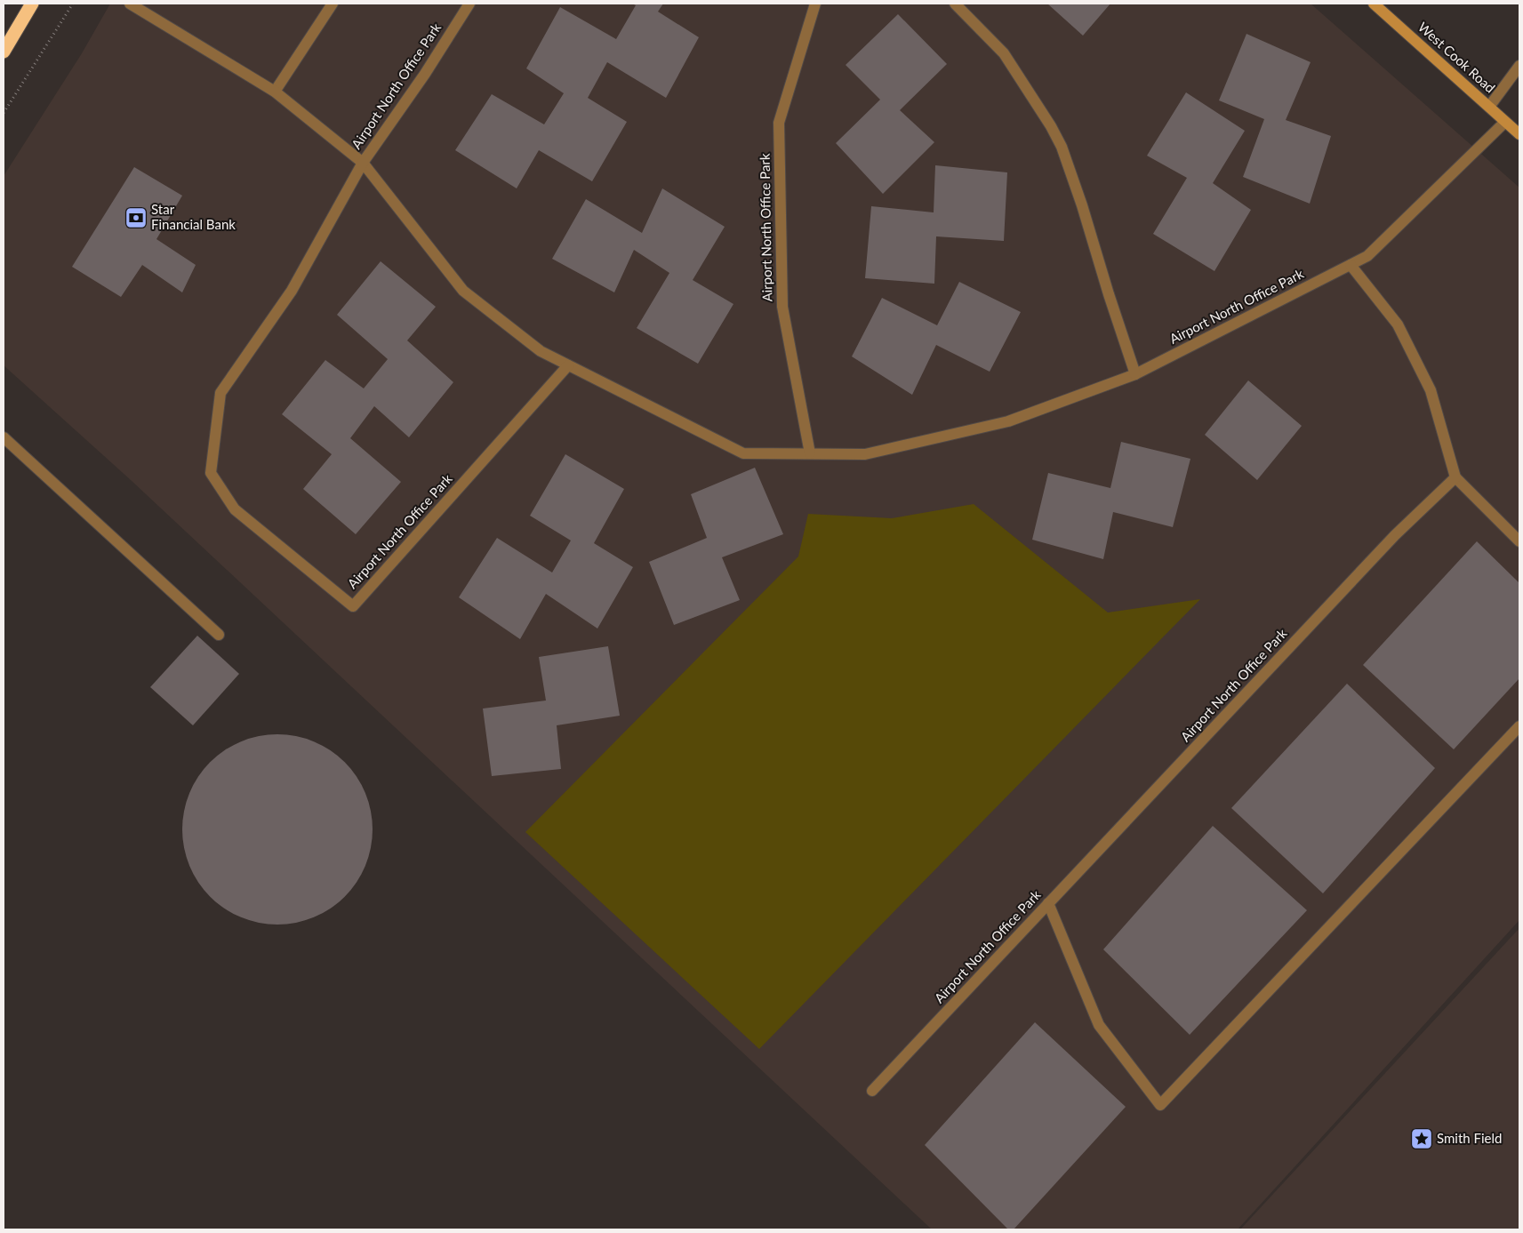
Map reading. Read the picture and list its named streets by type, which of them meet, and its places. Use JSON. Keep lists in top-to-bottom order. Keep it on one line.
{"streets":{"main road":["West Cook Road"],"street":["Airport North Office Park"]},"crossings":[["West Cook Road","Airport North Office Park"]],"places":{"bank":["Star Financial Bank"],"place":["Smith Field"]}}
